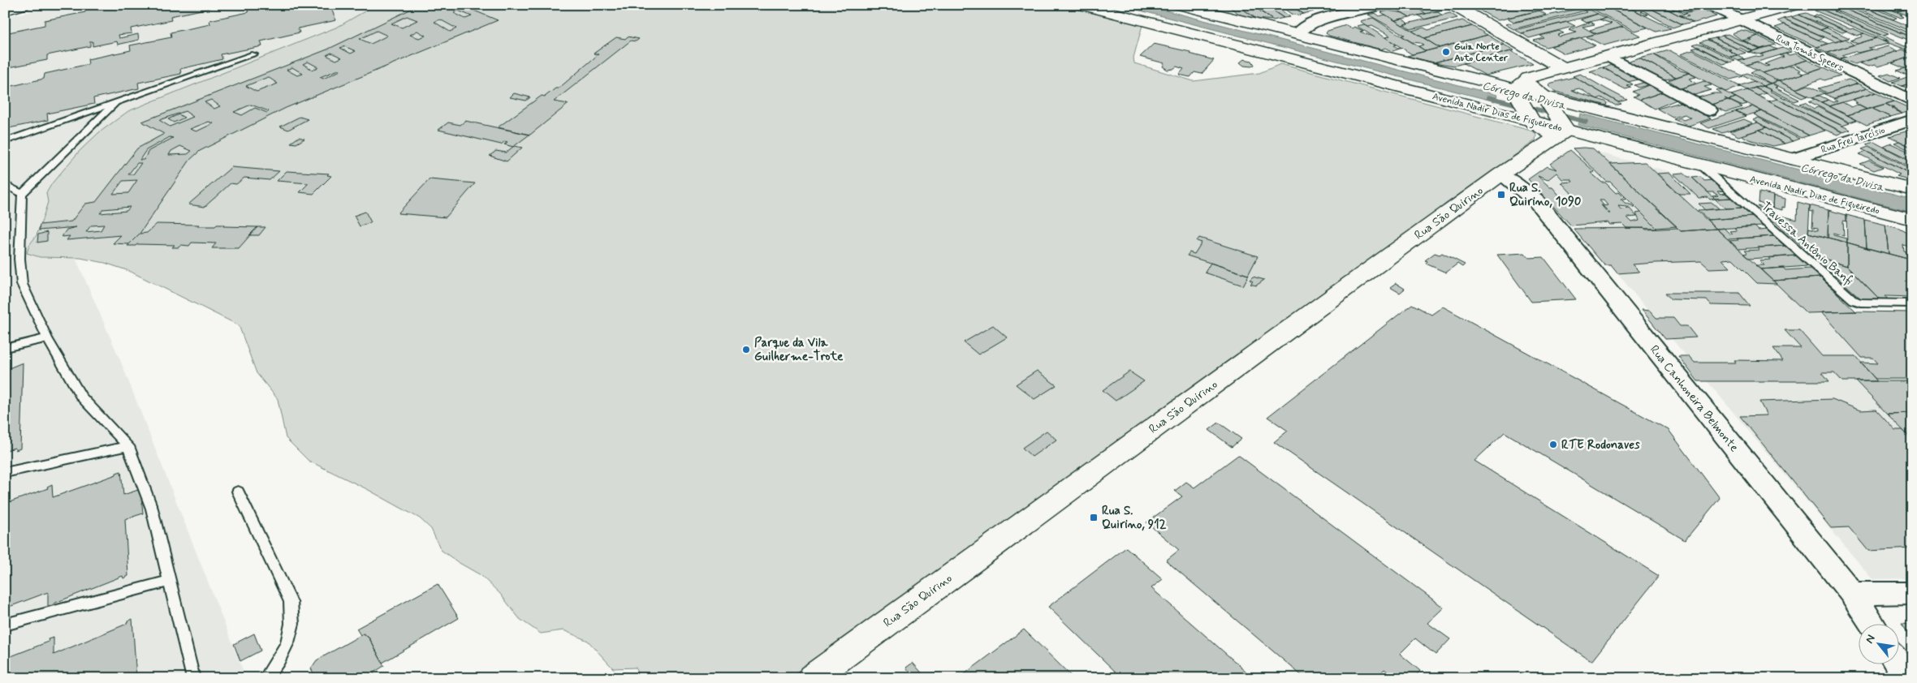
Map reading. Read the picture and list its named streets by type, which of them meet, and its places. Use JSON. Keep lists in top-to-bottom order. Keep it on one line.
{"streets":{"street":["Rua Tomás Speers","Avenida Nadir Dias de Figueiredo","Rua Frei Tarcísio","Rua São Quirino","Rua Canhoneira Belmonte"],"lane":["Travessa Antônio Banfi"]},"crossings":[["Avenida Nadir Dias de Figueiredo","Rua São Quirino"],["Avenida Nadir Dias de Figueiredo","Travessa Antônio Banfi"],["Rua São Quirino","Rua Canhoneira Belmonte"]],"water":["Córrego da Divisa"],"places":{"other":["Guia Norte Auto Center","Parque da Vila Guilherme-Trote","RTE Rodonaves"],"transit":["Rua S. Quirino, 1090","Rua S. Quirino, 912"]},"north":"top left"}
